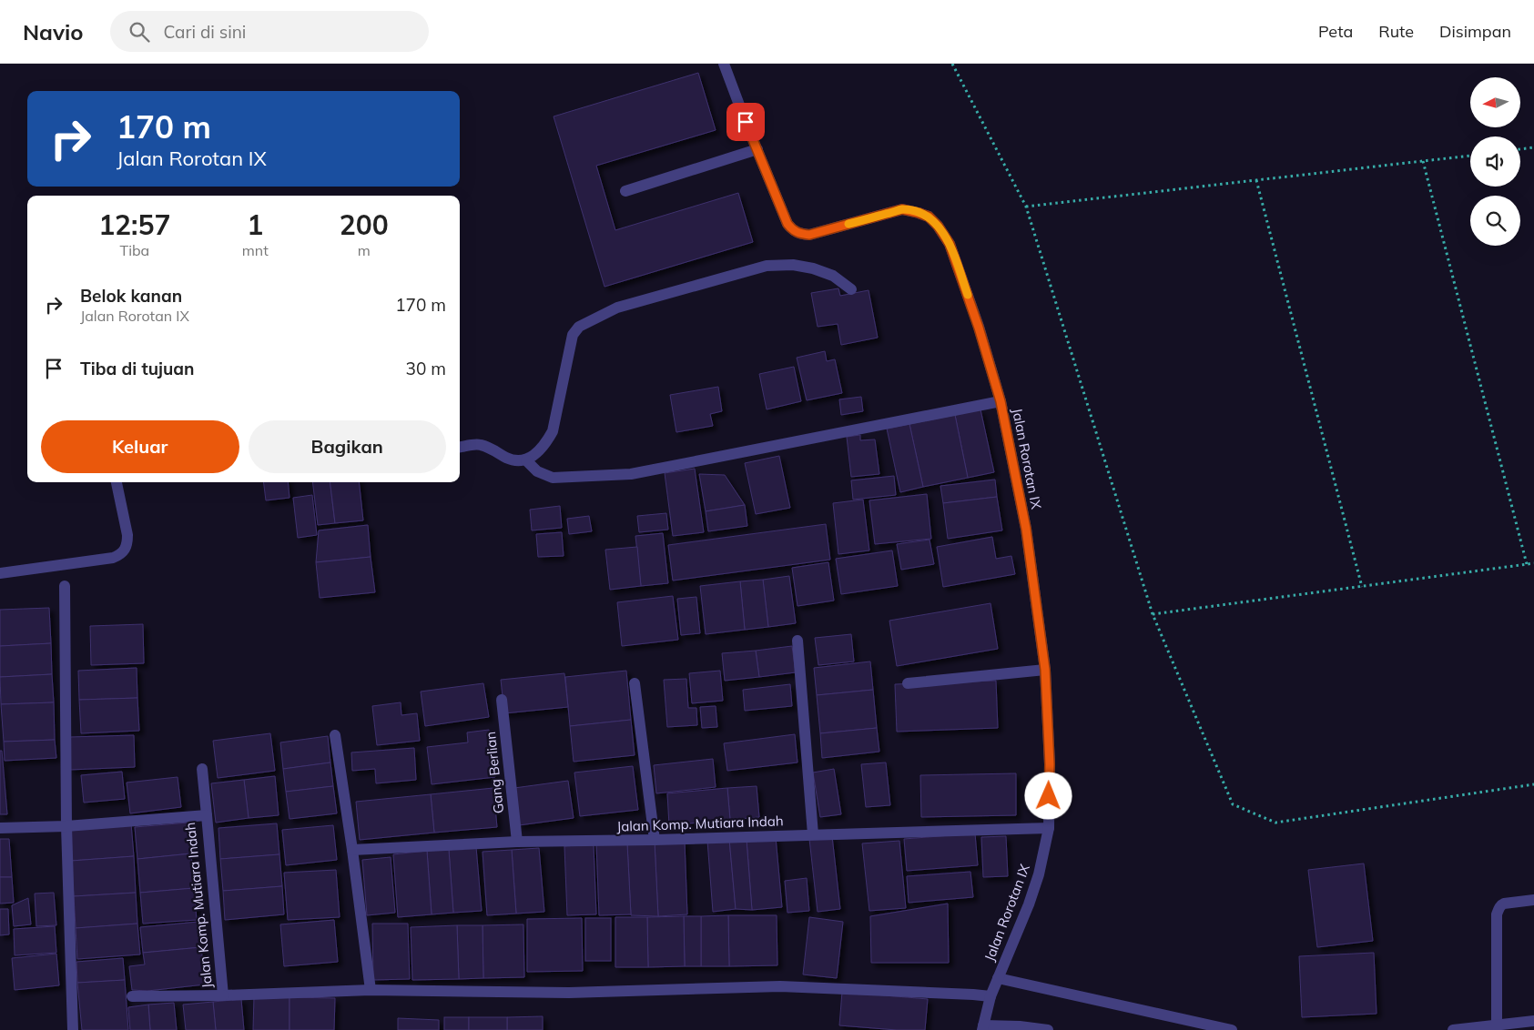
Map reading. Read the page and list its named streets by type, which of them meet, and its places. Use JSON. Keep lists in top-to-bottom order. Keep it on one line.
{"streets":{"street":["Jalan Rorotan IX","Gang Berlian","Jalan Komp. Mutiara Indah"]},"crossings":[["Jalan Rorotan IX","Jalan Komp. Mutiara Indah"],["Gang Berlian","Jalan Komp. Mutiara Indah"]],"north":"left","page":{"header":"Navio","search":"Cari di sini","nav":["Peta","Rute","Disimpan"],"turn":["170 m","Jalan Rorotan IX"],"eta":["12:57","Tiba","1","mnt","200","m"],"list":[{"name":"Belok kanan","note":"Jalan Rorotan IX","value":"170 m"},{"name":"Tiba di tujuan","value":"30 m"}],"buttons":["Keluar","Bagikan"]}}
